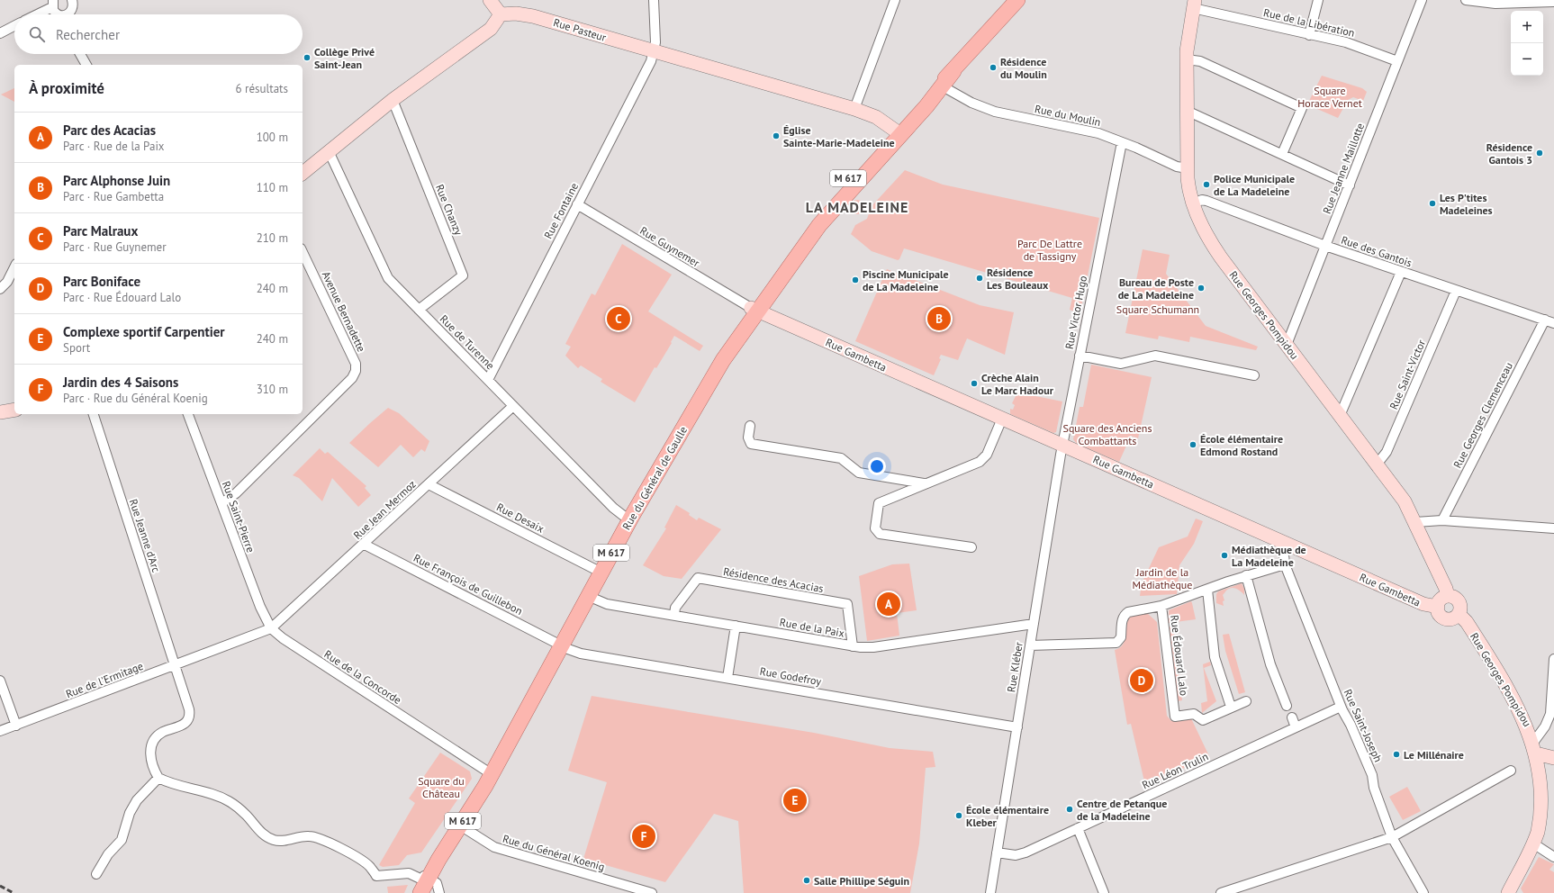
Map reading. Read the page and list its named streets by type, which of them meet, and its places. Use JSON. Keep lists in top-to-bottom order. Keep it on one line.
{"streets":{"main road":["M 617","Rue du Général de Gaulle"],"street":["Rue de la Libération","Rue Pasteur","Rue du Moulin","Rue Jeanne Maillotte","Rue Chanzy","Rue Fontaine","Rue Guynemer","Rue des Gantois","Avenue Bernadette","Rue Victor Hugo","Rue Georges Pompidou","Rue de Turenne","Rue Gambetta","Rue Saint-Victor","Rue Georges Clemenceau","Rue Jean Mermoz","Rue Saint-Pierre","Rue Desaix","Rue Jeanne d'Arc","Résidence des Acacias","Rue François de Guillebon","Rue de la Paix","Rue Édouard Lalo","Rue Kléber","Rue Godefroy","Rue de la Concorde","Rue de l'Ermitage","Rue Saint-Joseph","Rue Léon Trulin","Rue du Général Koenig"]},"crossings":[["Rue de la Libération","Rue Jeanne Maillotte"],["Rue de la Libération","Rue Georges Pompidou"],["Rue Pasteur","Rue Fontaine"],["Rue Pasteur","Rue du Général de Gaulle"],["Rue du Moulin","Rue Victor Hugo"],["Rue du Moulin","Rue Georges Pompidou"],["Rue du Moulin","Rue du Général de Gaulle"],["Rue Jeanne Maillotte","Rue des Gantois"],["Rue Jeanne Maillotte","Rue Georges Pompidou"],["Rue Chanzy","Rue de Turenne"],["Rue Fontaine","Rue Guynemer"],["Rue Fontaine","Rue de Turenne"],["Rue Guynemer","Rue Gambetta"],["Rue Guynemer","Rue du Général de Gaulle"],["Rue des Gantois","Rue Georges Pompidou"],["Rue des Gantois","Rue Saint-Victor"],["Rue des Gantois","Rue Georges Clemenceau"],["Avenue Bernadette","Rue Saint-Pierre"],["Rue Victor Hugo","Rue Gambetta"],["Rue Victor Hugo","Rue Kléber"],["Rue Georges Pompidou","Rue Gambetta"],["Rue Georges Pompidou","Rue Saint-Victor"],["Rue de Turenne","Rue du Général de Gaulle"],["Rue de Turenne","Rue Jean Mermoz"],["Rue Gambetta","Rue du Général de Gaulle"],["Rue Gambetta","Rue Kléber"],["Rue du Général de Gaulle","Rue Desaix"],["Rue du Général de Gaulle","Rue François de Guillebon"],["Rue du Général de Gaulle","Rue de la Paix"],["Rue du Général de Gaulle","Rue Godefroy"],["Rue du Général de Gaulle","Rue de la Concorde"],["Rue du Général de Gaulle","Rue du Général Koenig"],["Rue Jean Mermoz","Rue Saint-Pierre"],["Rue Jean Mermoz","Rue Desaix"],["Rue Jean Mermoz","Rue François de Guillebon"],["Rue Jean Mermoz","Rue de la Concorde"],["Rue Jean Mermoz","Rue de l'Ermitage"],["Rue Saint-Pierre","Rue de la Concorde"],["Rue Saint-Pierre","Rue de l'Ermitage"],["Rue Jeanne d'Arc","Rue de l'Ermitage"],["Résidence des Acacias","Rue de la Paix"],["Rue François de Guillebon","Rue Godefroy"],["Rue de la Paix","Rue Kléber"],["Rue Édouard Lalo","Rue Saint-Joseph"],["Rue Kléber","Rue Godefroy"],["Rue Kléber","Rue Léon Trulin"],["Rue de la Concorde","Rue de l'Ermitage"],["Rue Saint-Joseph","Rue Léon Trulin"]],"districts":["LA MADELEINE"],"parks":["Square Horace Vernet","Parc De Lattre de Tassigny","Square Schumann","Square des Anciens Combattants","Jardin de la Médiathèque","Square du Château"],"places":["Collège Privé Saint-Jean","Résidence du Moulin","Église Sainte-Marie-Madeleine","Résidence Gantois 3","Police Municipale de La Madeleine","Les P'tites Madeleines","Résidence Les Bouleaux","Piscine Municipale de La Madeleine","Bureau de Poste de La Madeleine","Crèche Alain Le Marc Hadour","École élémentaire Edmond Rostand","Médiathèque de La Madeleine","Le Millénaire","Centre de Petanque de la Madeleine","École élémentaire Kleber","Salle Phillipe Séguin"],"page":{"map_buttons":["+","−"],"search":"Rechercher","heading":["À proximité","6 résultats"],"list":[{"mark":"A","name":"Parc des Acacias","note":"Parc · Rue de la Paix","value":"100 m"},{"mark":"B","name":"Parc Alphonse Juin","note":"Parc · Rue Gambetta","value":"110 m"},{"mark":"C","name":"Parc Malraux","note":"Parc · Rue Guynemer","value":"210 m"},{"mark":"D","name":"Parc Boniface","note":"Parc · Rue Édouard Lalo","value":"240 m"},{"mark":"E","name":"Complexe sportif Carpentier","note":"Sport","value":"240 m"},{"mark":"F","name":"Jardin des 4 Saisons","note":"Parc · Rue du Général Koenig","value":"310 m"}],"pins":["B","C","A","D","E","F"]}}
